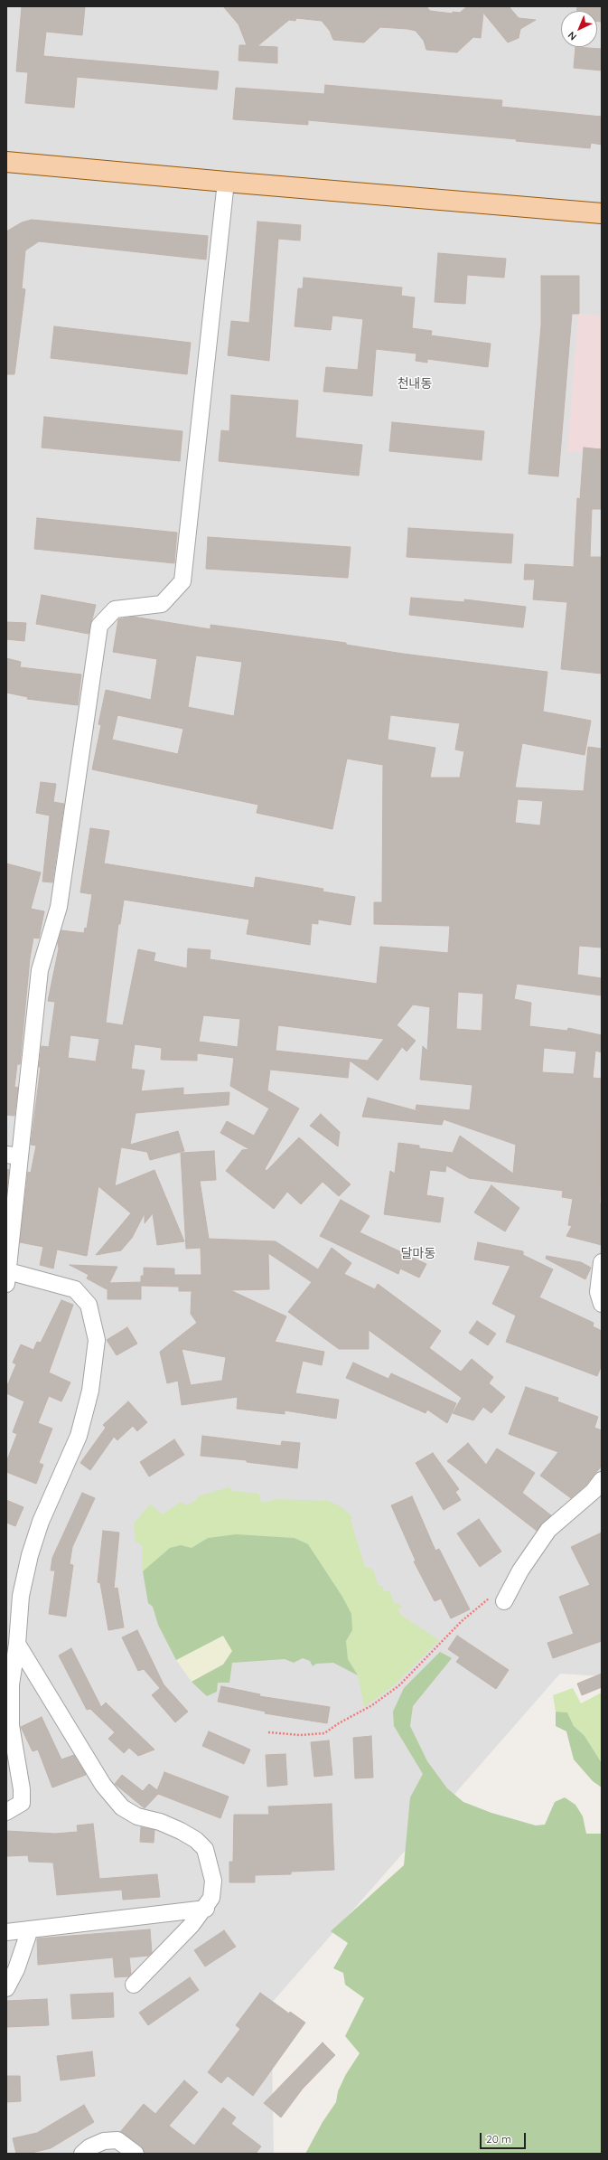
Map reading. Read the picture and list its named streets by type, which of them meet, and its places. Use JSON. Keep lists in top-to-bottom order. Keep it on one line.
{"districts":["천내동","달마동"],"scale_bar":"20 m","north":"bottom left"}
